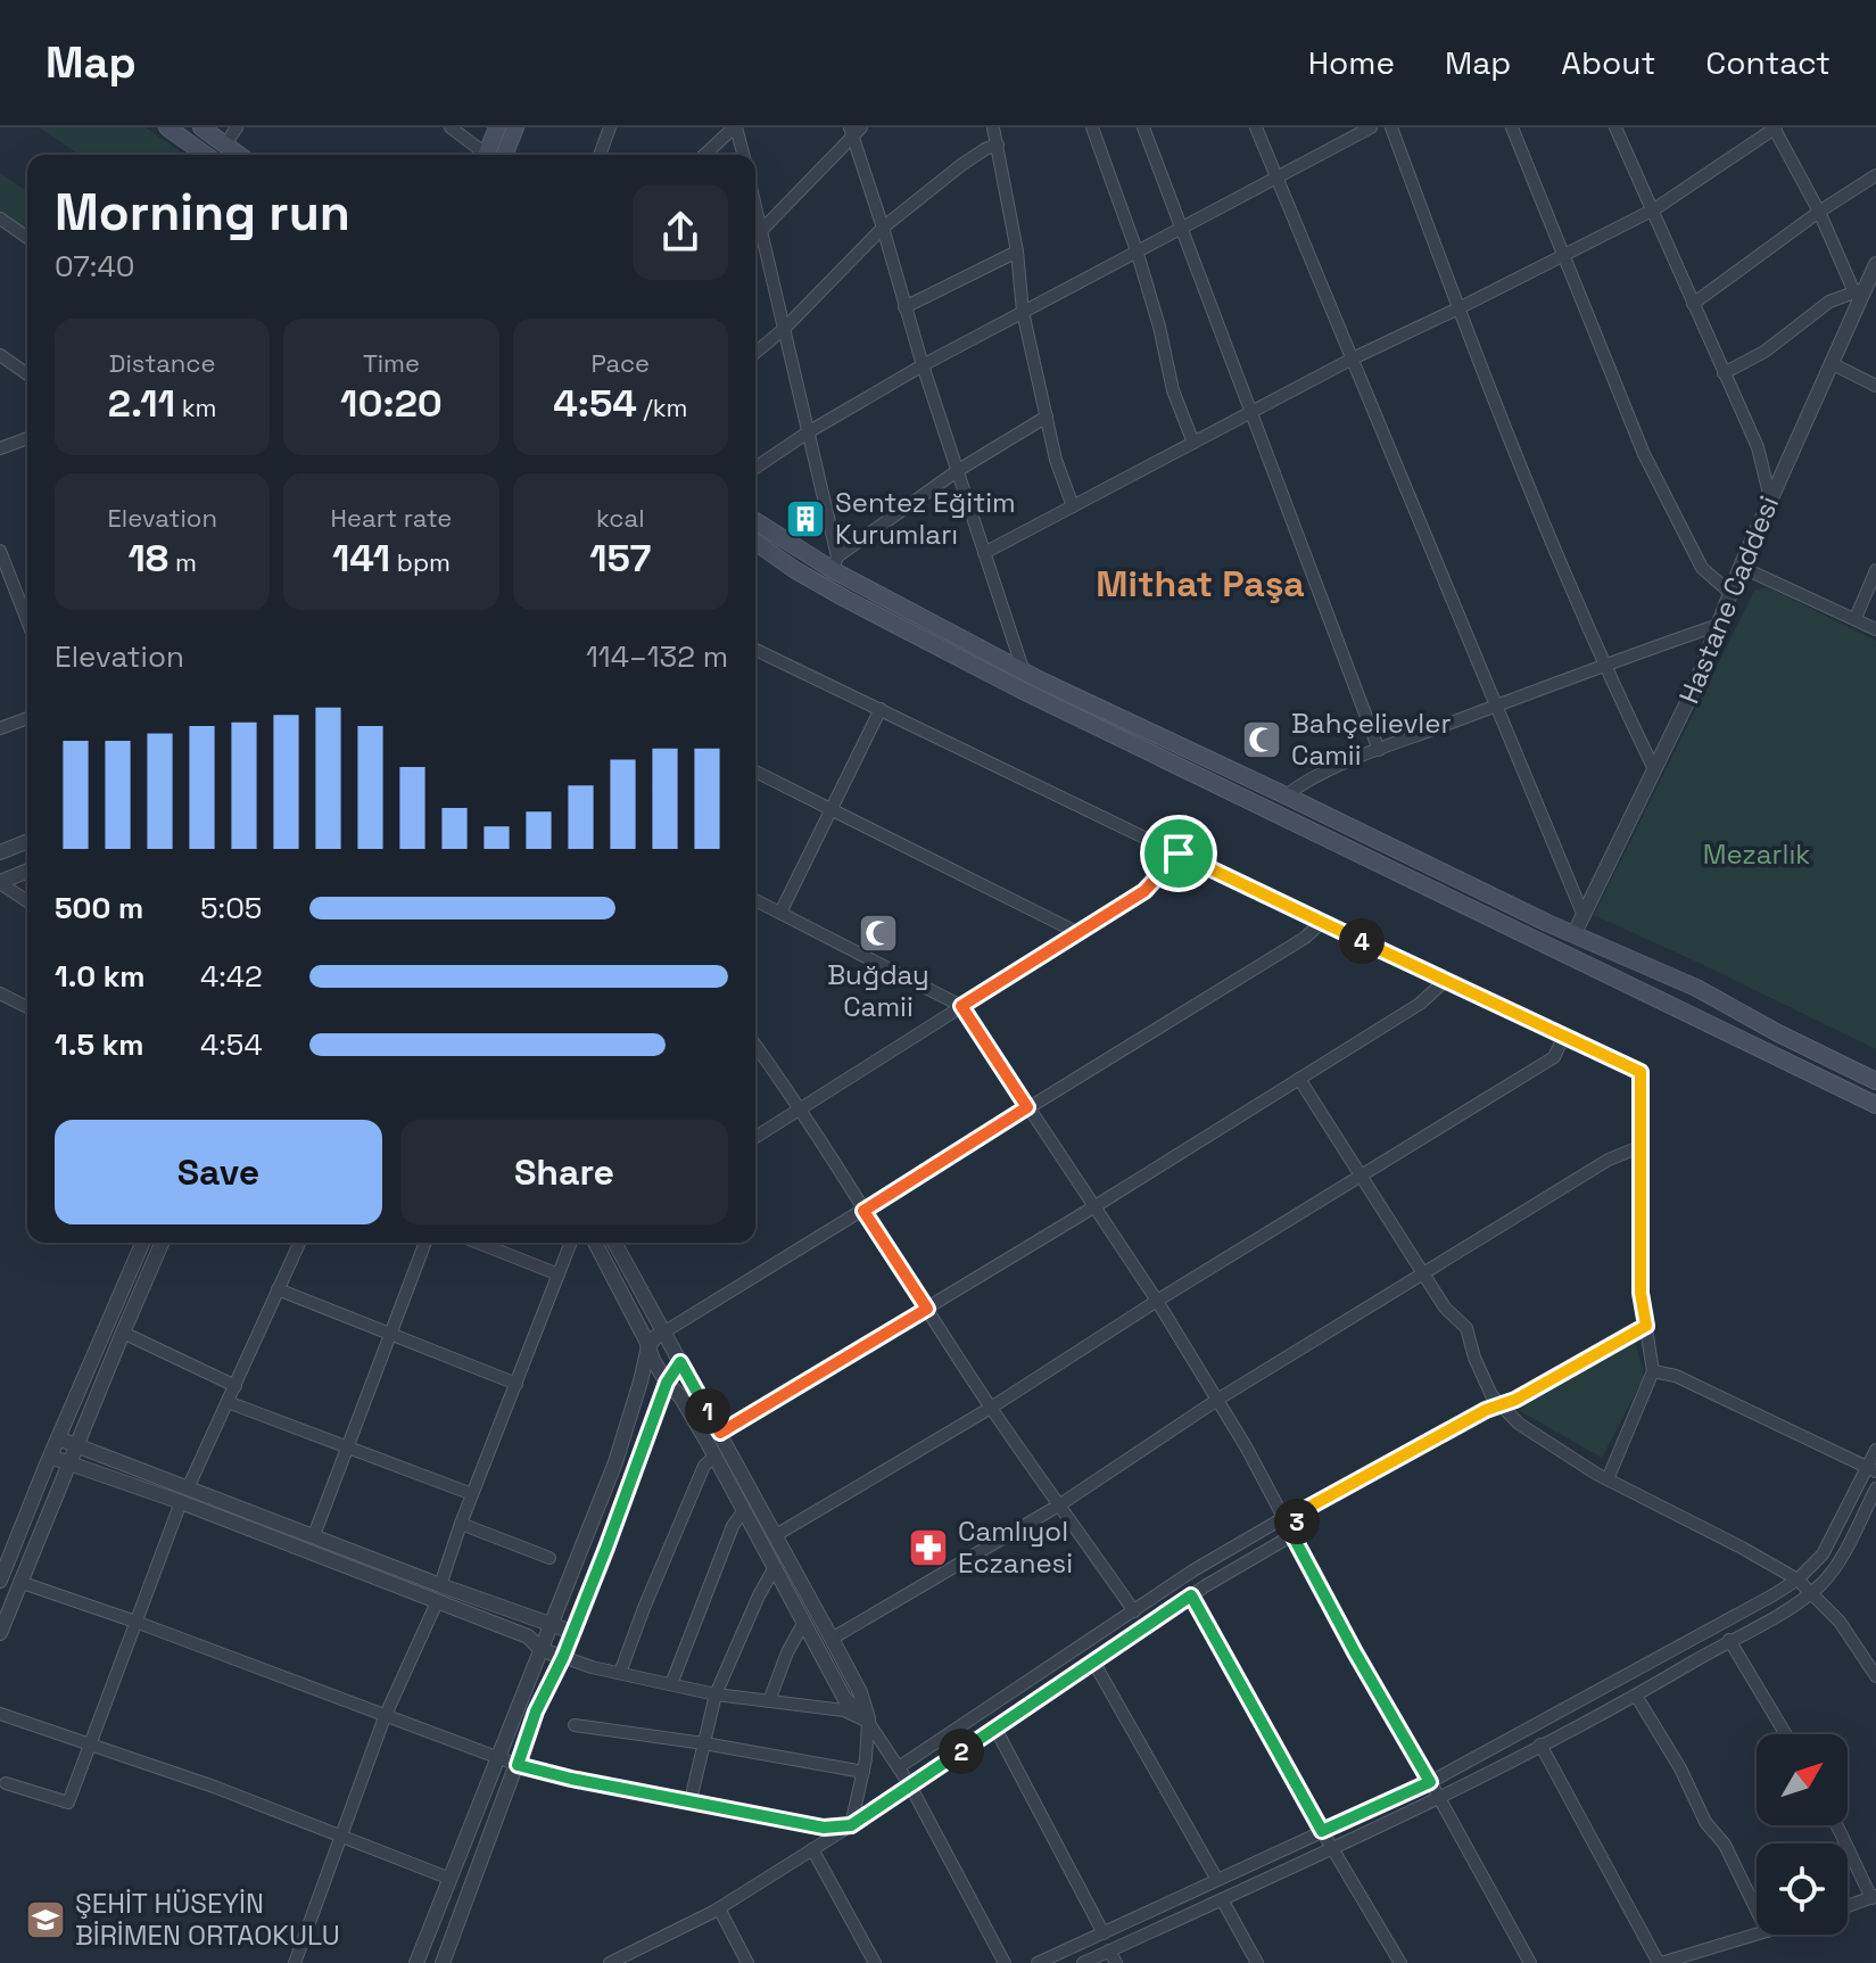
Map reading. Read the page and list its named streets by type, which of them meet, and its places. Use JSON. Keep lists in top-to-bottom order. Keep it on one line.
{"streets":{"street":["Hastane Caddesi"]},"districts":["Mithat Paşa"],"parks":["Mezarlık"],"places":{"building":["Sentez Eğitim Kurumları"],"mosque":["Bahçelievler Camii","Buğday Camii"],"pharmacy":["Camlıyol Eczanesi"],"school or university":["ŞEHİT HÜSEYİN BİRİMEN ORTAOKULU"]},"north":"top right","page":{"header":"Map","nav":["Home","Map","About","Contact"],"heading":["Morning run","07:40"],"stats":[["Distance","2.11 km"],["Time","10:20"],["Pace","4:54 /km"],["Elevation","18 m"],["Heart rate","141 bpm"],["kcal","157"]],"chart":["Elevation","114–132 m"],"list":[{"name":"500 m","note":"5:05"},{"name":"1.0 km","note":"4:42"},{"name":"1.5 km","note":"4:54"}],"pins":["4","1","3","2"],"buttons":["Save","Share"]}}
